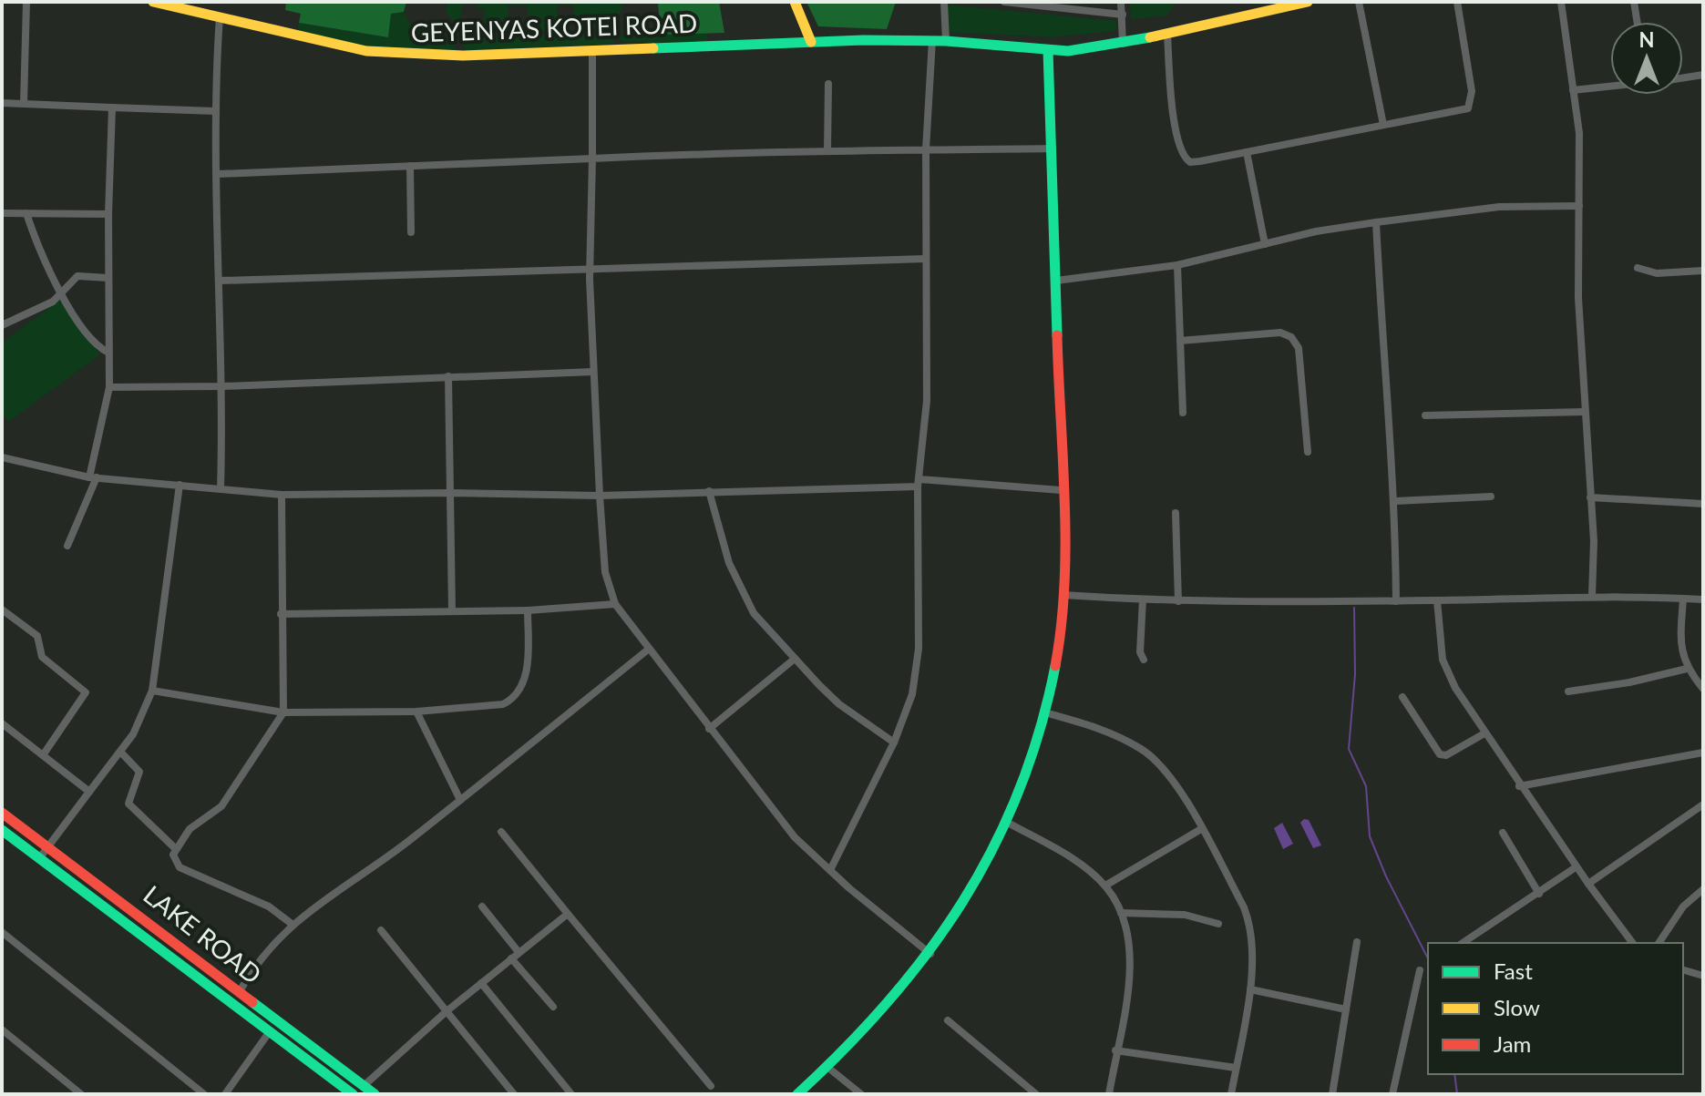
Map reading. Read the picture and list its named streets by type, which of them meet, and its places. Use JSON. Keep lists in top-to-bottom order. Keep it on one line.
{"streets":{"street":["GEYENYAS KOTEI ROAD","LAKE ROAD"]},"legend":["Fast","Slow","Jam"],"north":"top"}
